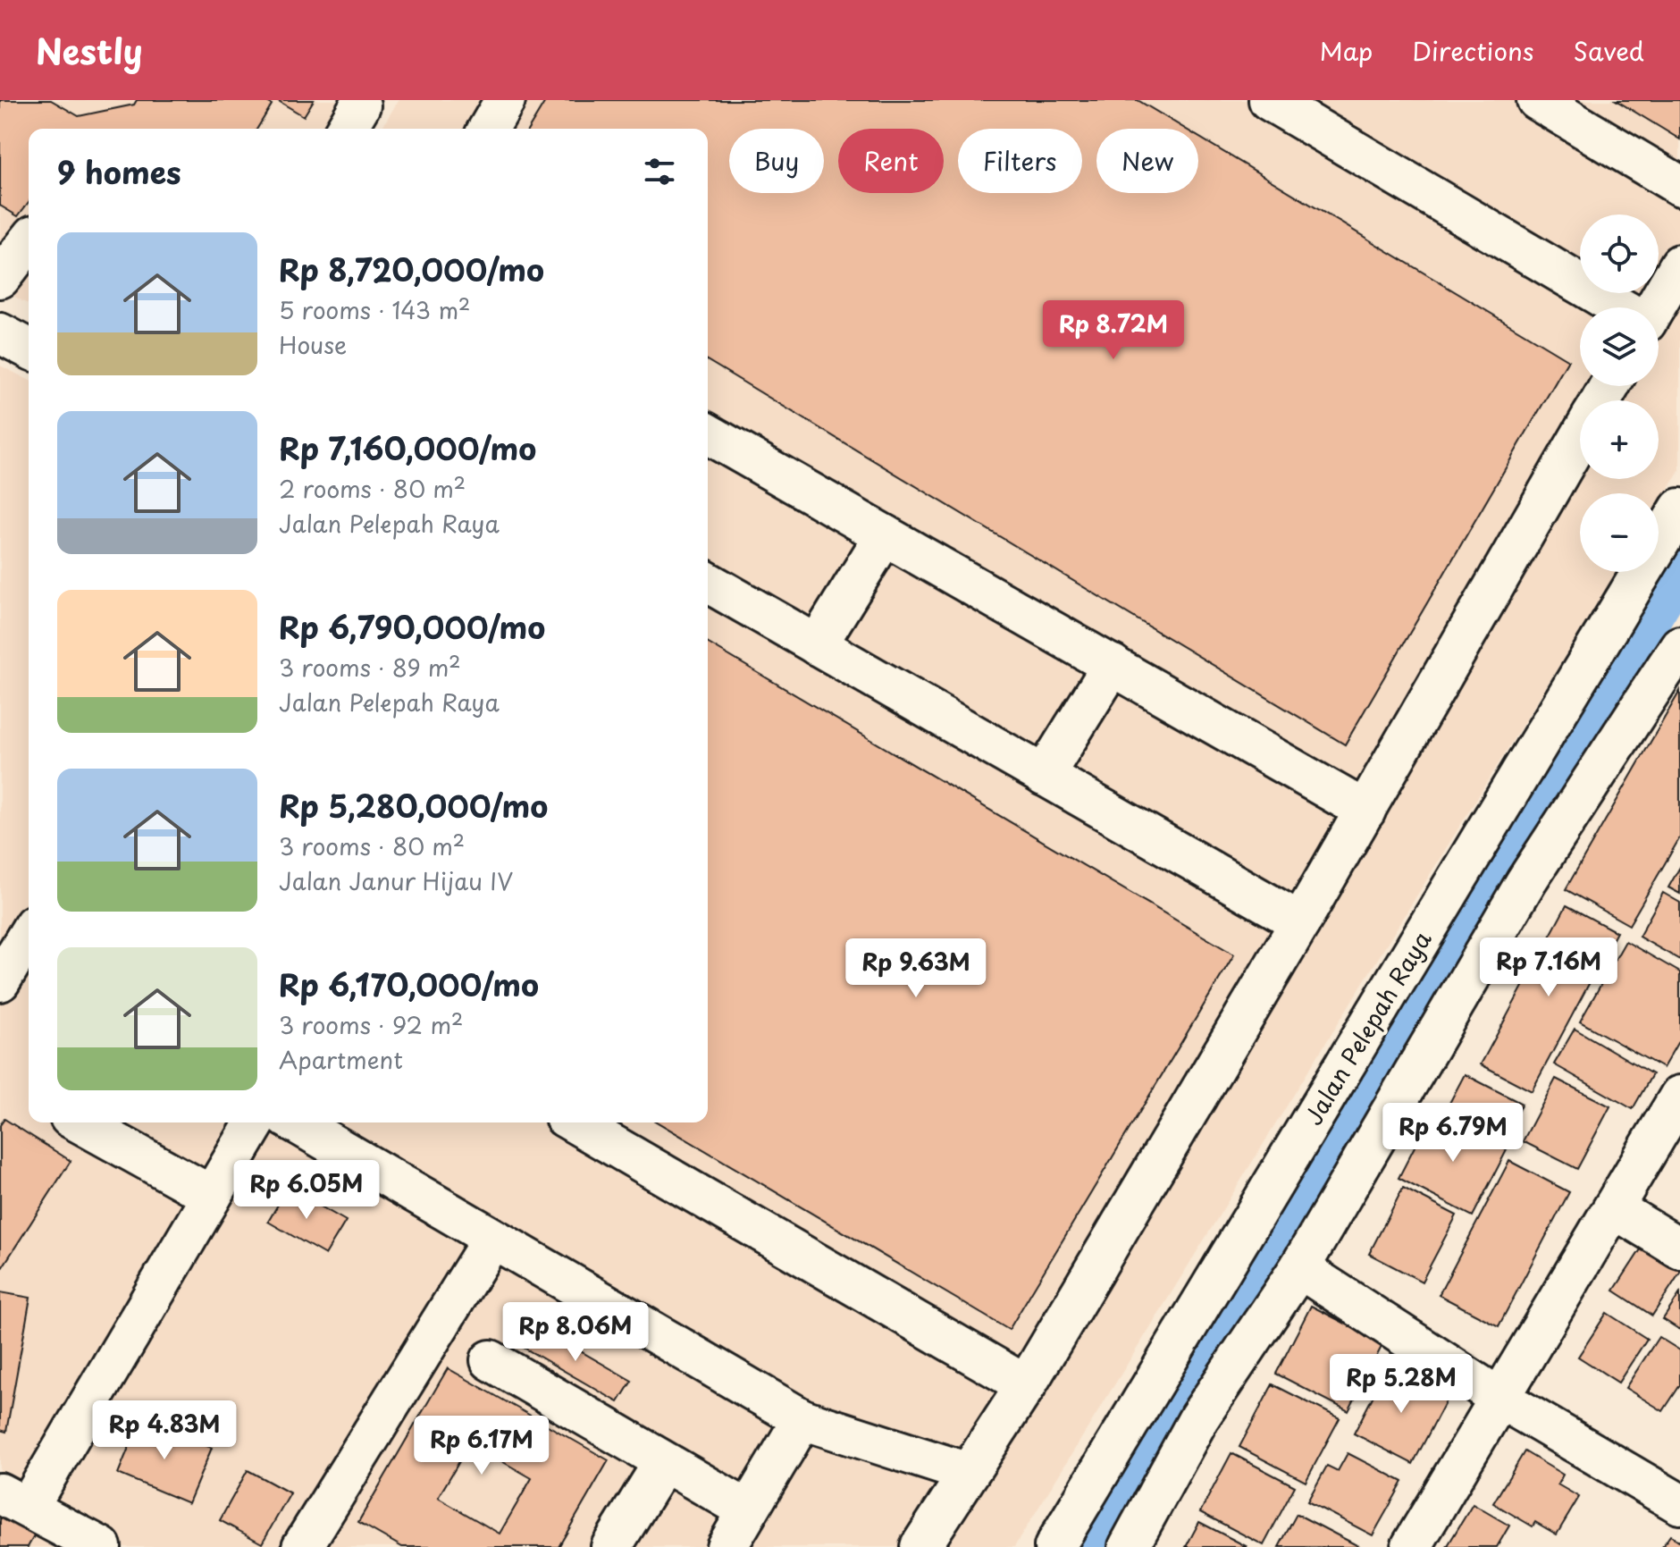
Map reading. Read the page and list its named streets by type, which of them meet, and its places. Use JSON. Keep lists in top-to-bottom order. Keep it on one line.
{"streets":{"street":["Jalan Pelepah Raya"]},"page":{"header":"Nestly","nav":["Map","Directions","Saved"],"chip":["Buy","Rent","Filters","New"],"heading":"9 homes","map_buttons":["+","−"],"list":[{"name":"Rp 8,720,000/mo","note":"5 rooms · 143 m² · House"},{"name":"Rp 7,160,000/mo","note":"2 rooms · 80 m² · Jalan Pelepah Raya"},{"name":"Rp 6,790,000/mo","note":"3 rooms · 89 m² · Jalan Pelepah Raya"},{"name":"Rp 5,280,000/mo","note":"3 rooms · 80 m² · Jalan Janur Hijau IV"},{"name":"Rp 6,170,000/mo","note":"3 rooms · 92 m² · Apartment"}],"price":["Rp 8.72M","Rp 7.16M","Rp 9.63M","Rp 6.79M","Rp 6.05M","Rp 8.06M","Rp 5.28M","Rp 4.83M","Rp 6.17M"]}}
